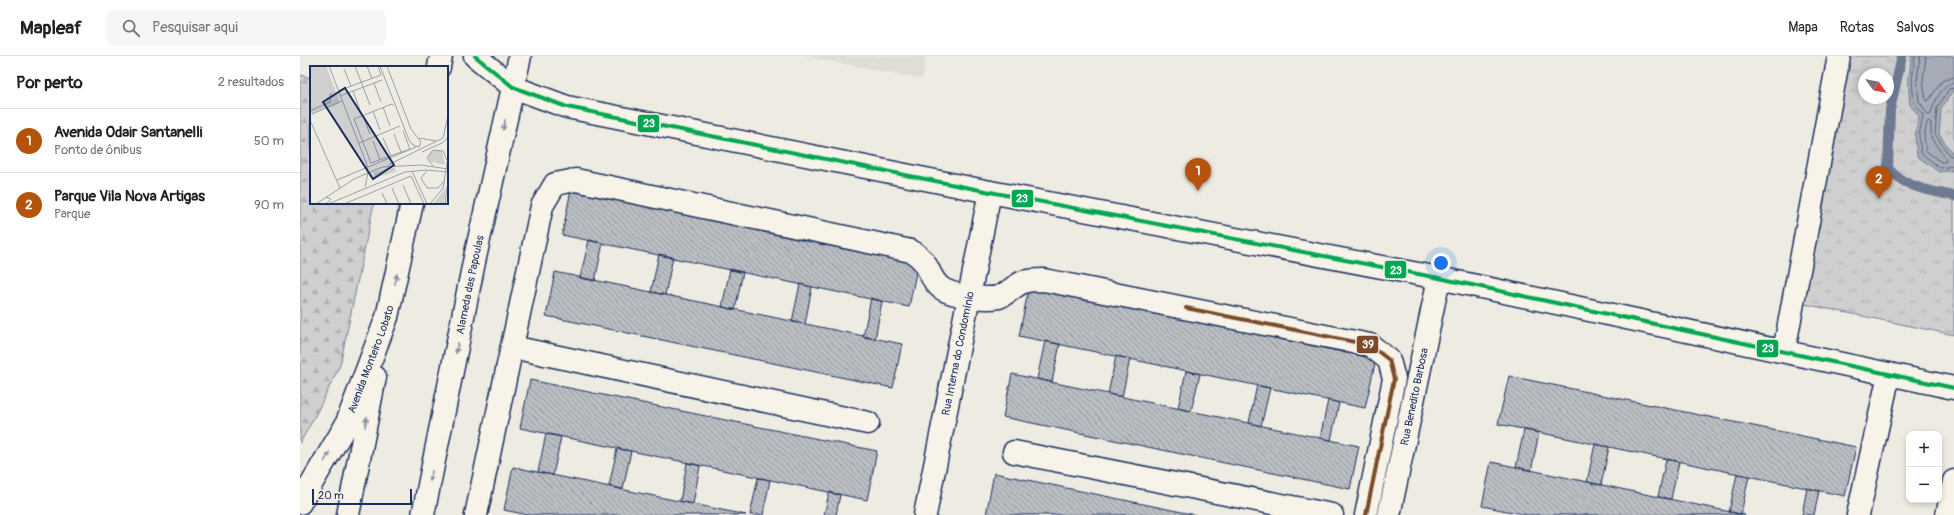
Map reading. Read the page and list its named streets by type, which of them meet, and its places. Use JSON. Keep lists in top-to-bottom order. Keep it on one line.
{"streets":{"street":["Alameda das Papoulas","Rua Interna do Condomínio","Avenida Monteiro Lobato","Rua Benedito Barbosa"]},"lines":["transit line 23","transit line 39"],"scale_bar":"20 m","north":"bottom right","page":{"header":"Mapleaf","search":"Pesquisar aqui","nav":["Mapa","Rotas","Salvos"],"heading":["Por perto","2 resultados"],"list":[{"mark":"1","name":"Avenida Odair Santanelli","note":"Ponto de ônibus","value":"50 m"},{"mark":"2","name":"Parque Vila Nova Artigas","note":"Parque","value":"90 m"}],"pins":["1","2"],"map_buttons":["+","−"],"scale":"20 m"}}
